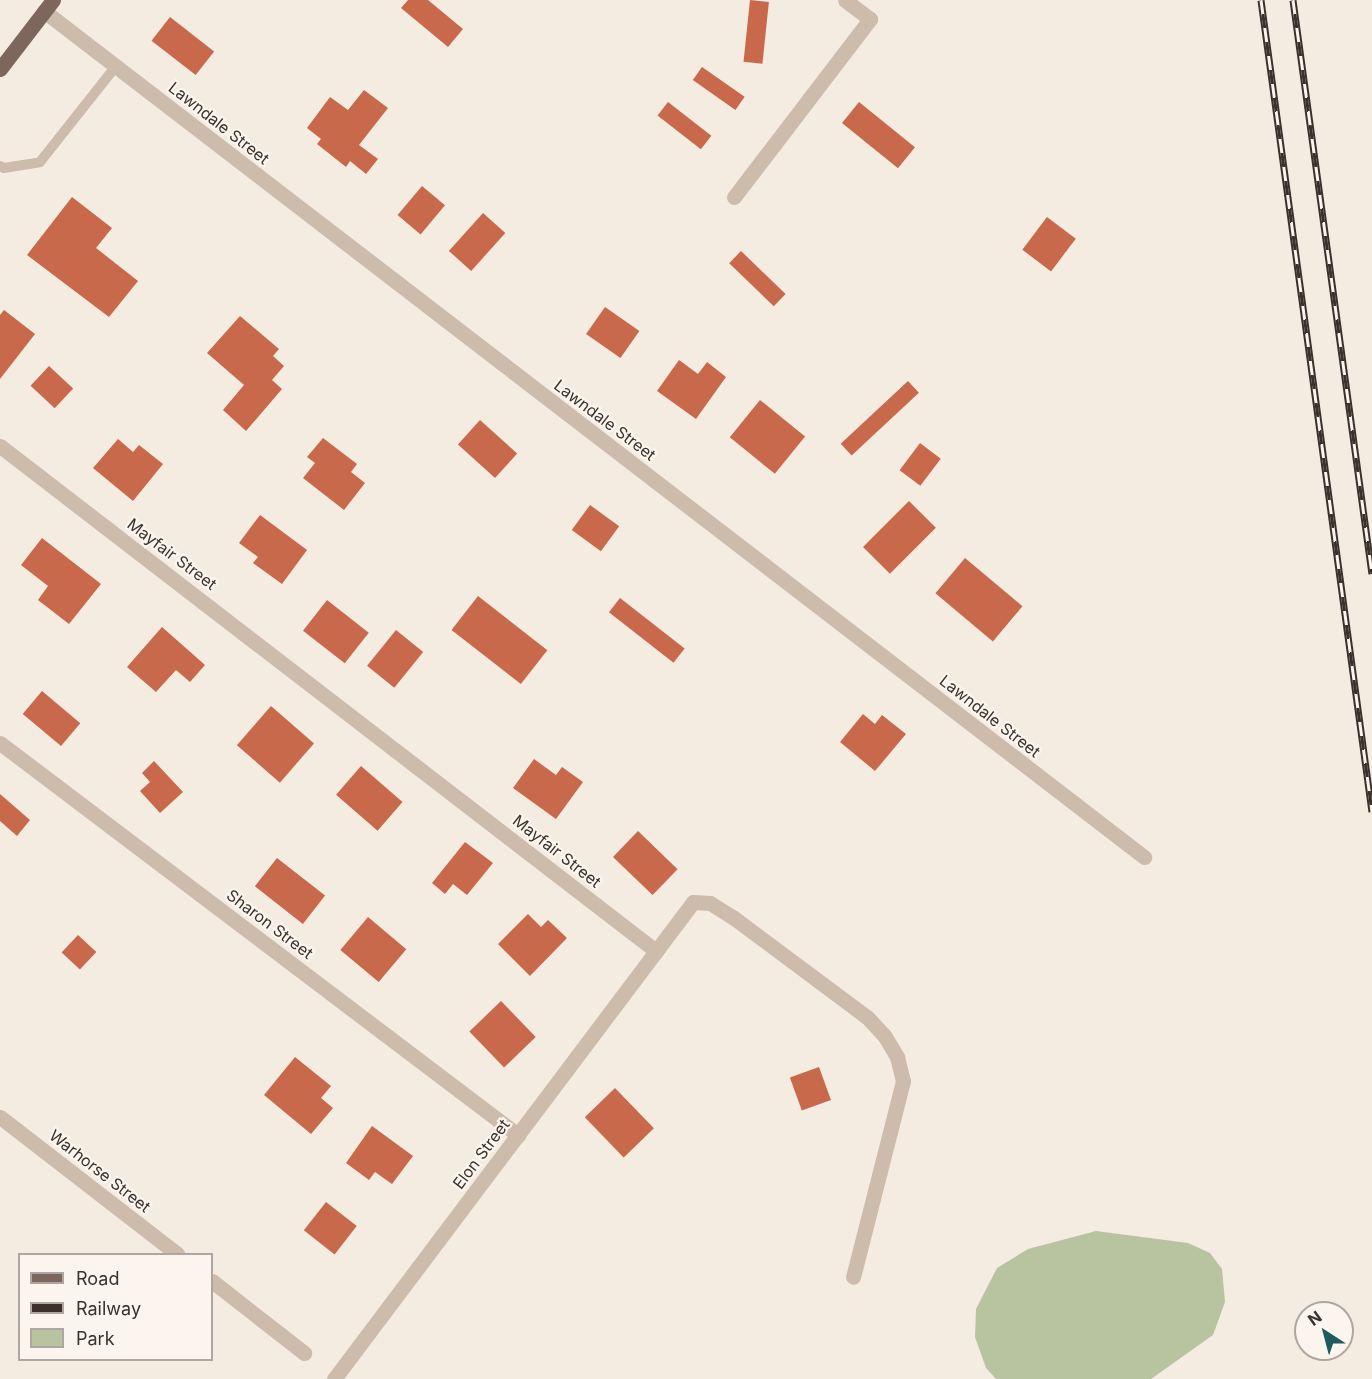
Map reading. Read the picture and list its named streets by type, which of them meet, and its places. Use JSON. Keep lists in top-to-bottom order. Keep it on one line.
{"streets":{"street":["Lawndale Street","Mayfair Street","Sharon Street","Elon Street","Warhorse Street"]},"crossings":[["Mayfair Street","Elon Street"],["Sharon Street","Elon Street"]],"legend":["Road","Railway","Park"],"north":"top left"}
